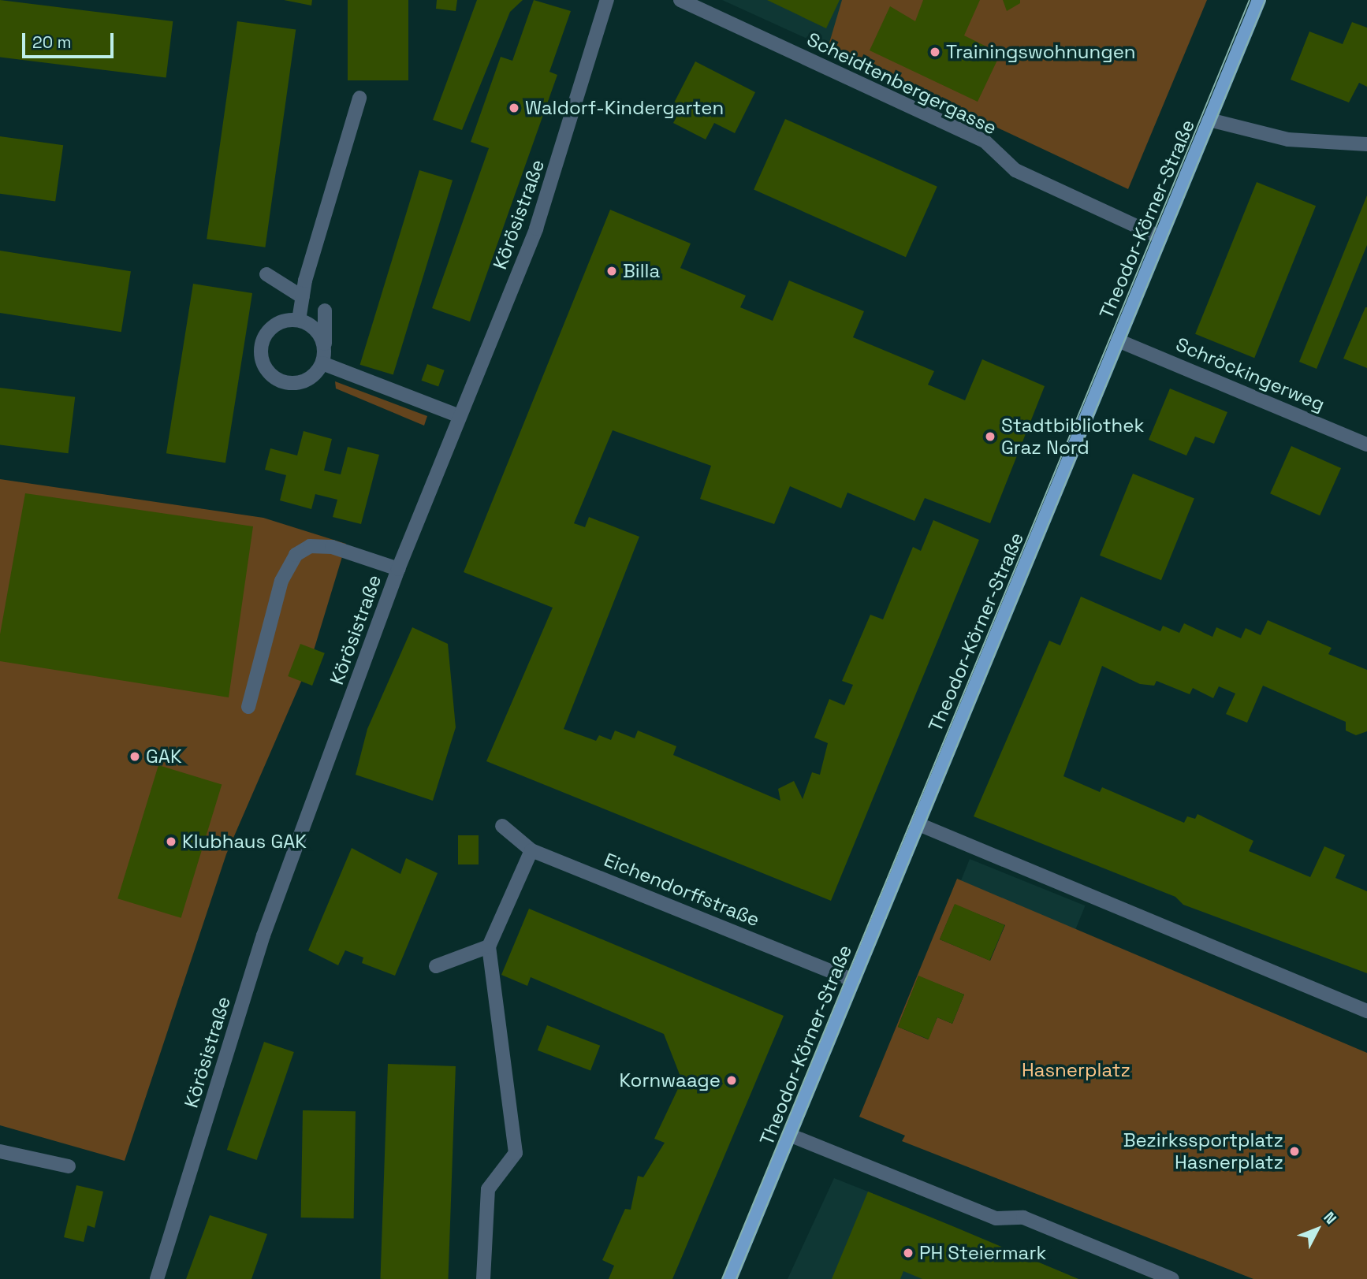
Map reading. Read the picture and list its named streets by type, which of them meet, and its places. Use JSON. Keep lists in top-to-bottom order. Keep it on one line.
{"streets":{"main road":["Theodor-Körner-Straße"],"street":["Scheidtenbergergasse","Körösistraße","Schröckingerweg","Eichendorffstraße"]},"crossings":[["Scheidtenbergergasse","Theodor-Körner-Straße"],["Theodor-Körner-Straße","Schröckingerweg"],["Theodor-Körner-Straße","Eichendorffstraße"]],"parks":["Hasnerplatz"],"places":["Trainingswohnungen","Waldorf-Kindergarten","Billa","Stadtbibliothek Graz Nord","GAK","Klubhaus GAK","Kornwaage","Bezirkssportplatz Hasnerplatz","PH Steiermark"],"scale_bar":"20 m","north":"top right"}
